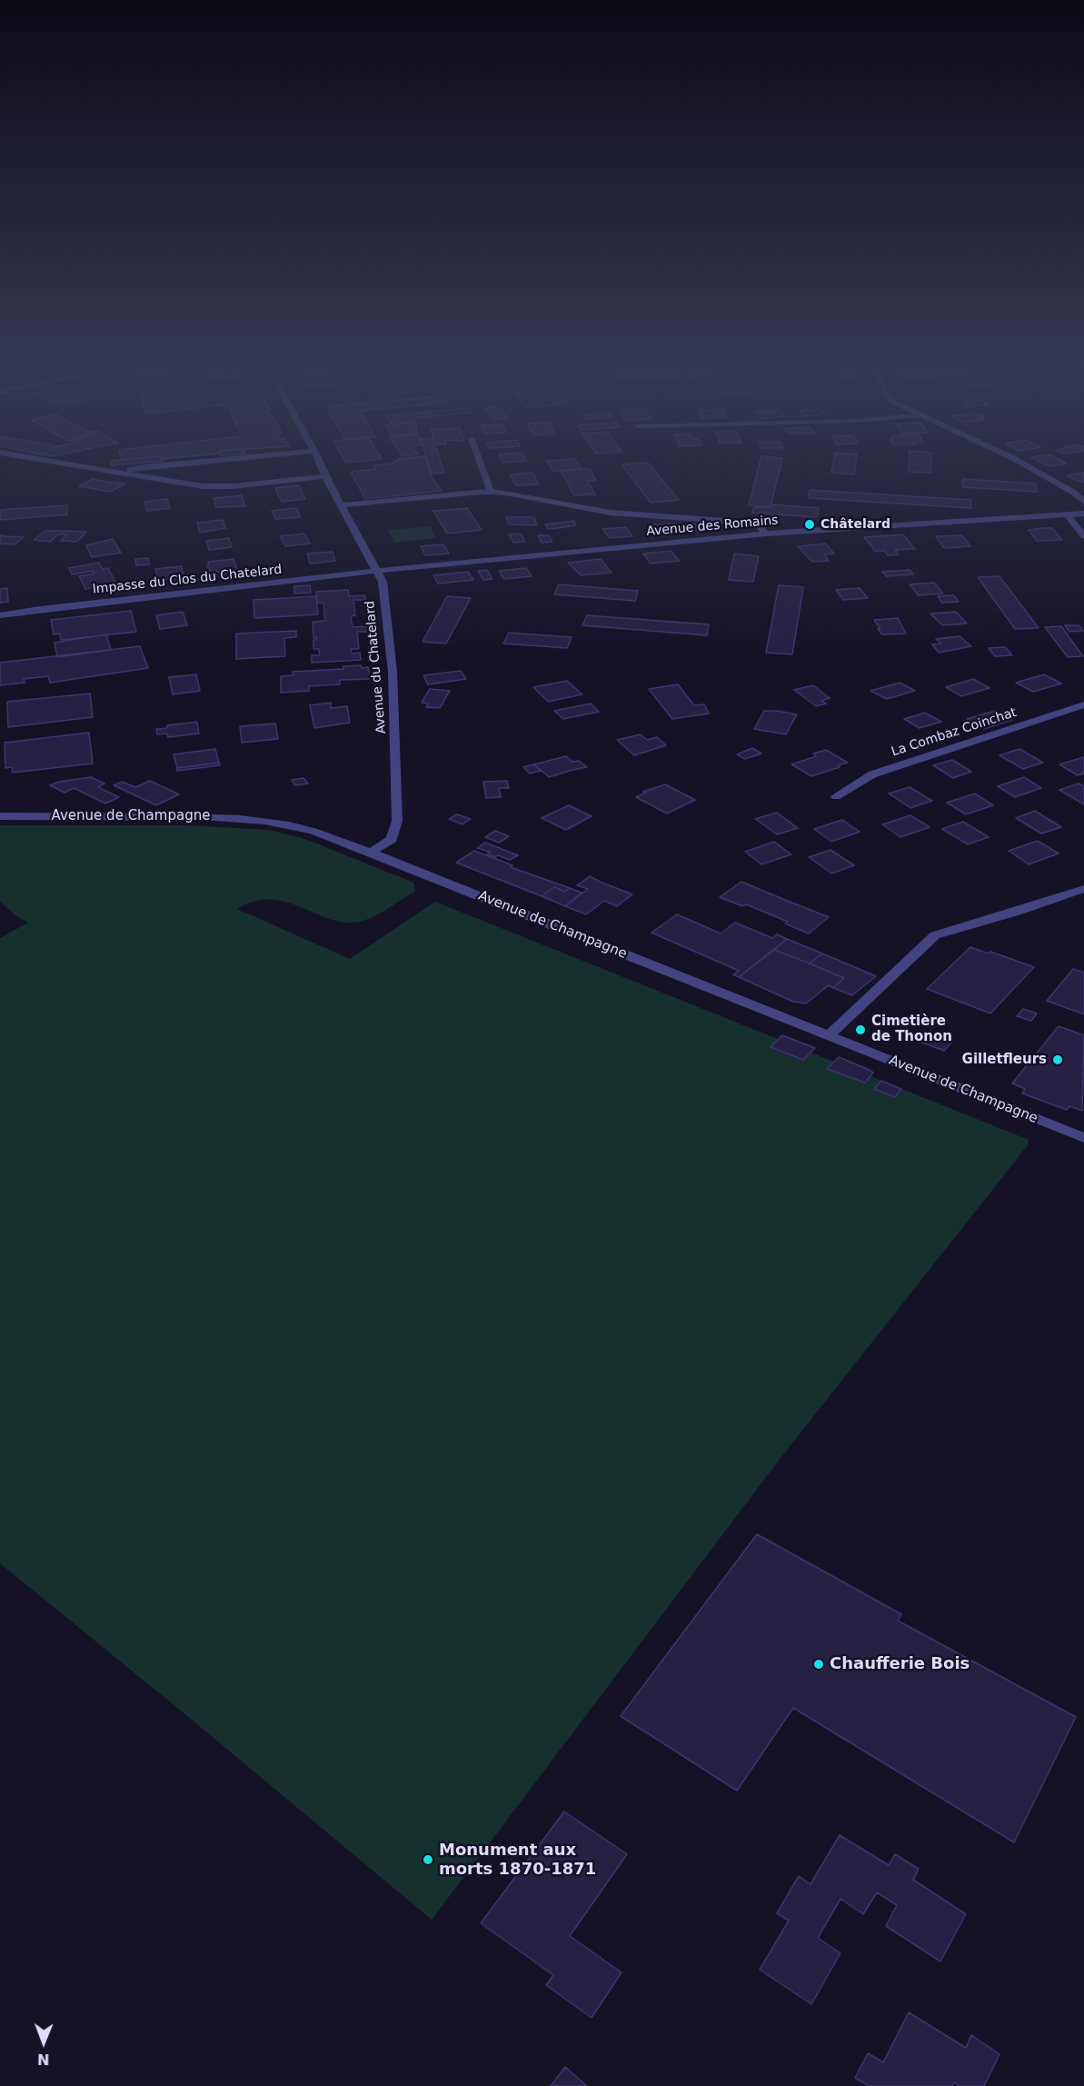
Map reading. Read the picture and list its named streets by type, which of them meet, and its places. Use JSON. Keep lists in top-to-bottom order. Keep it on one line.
{"streets":{"street":["Avenue des Romains","Impasse du Clos du Chatelard","Avenue du Chatelard","La Combaz Coinchat","Avenue de Champagne"]},"crossings":[["Avenue des Romains","Impasse du Clos du Chatelard"],["Avenue des Romains","Avenue du Chatelard"],["Impasse du Clos du Chatelard","Avenue du Chatelard"],["Avenue du Chatelard","Avenue de Champagne"]],"places":["Châtelard","Cimetière de Thonon","Gilletfleurs","Chaufferie Bois","Monument aux morts 1870-1871"],"north":"bottom"}
